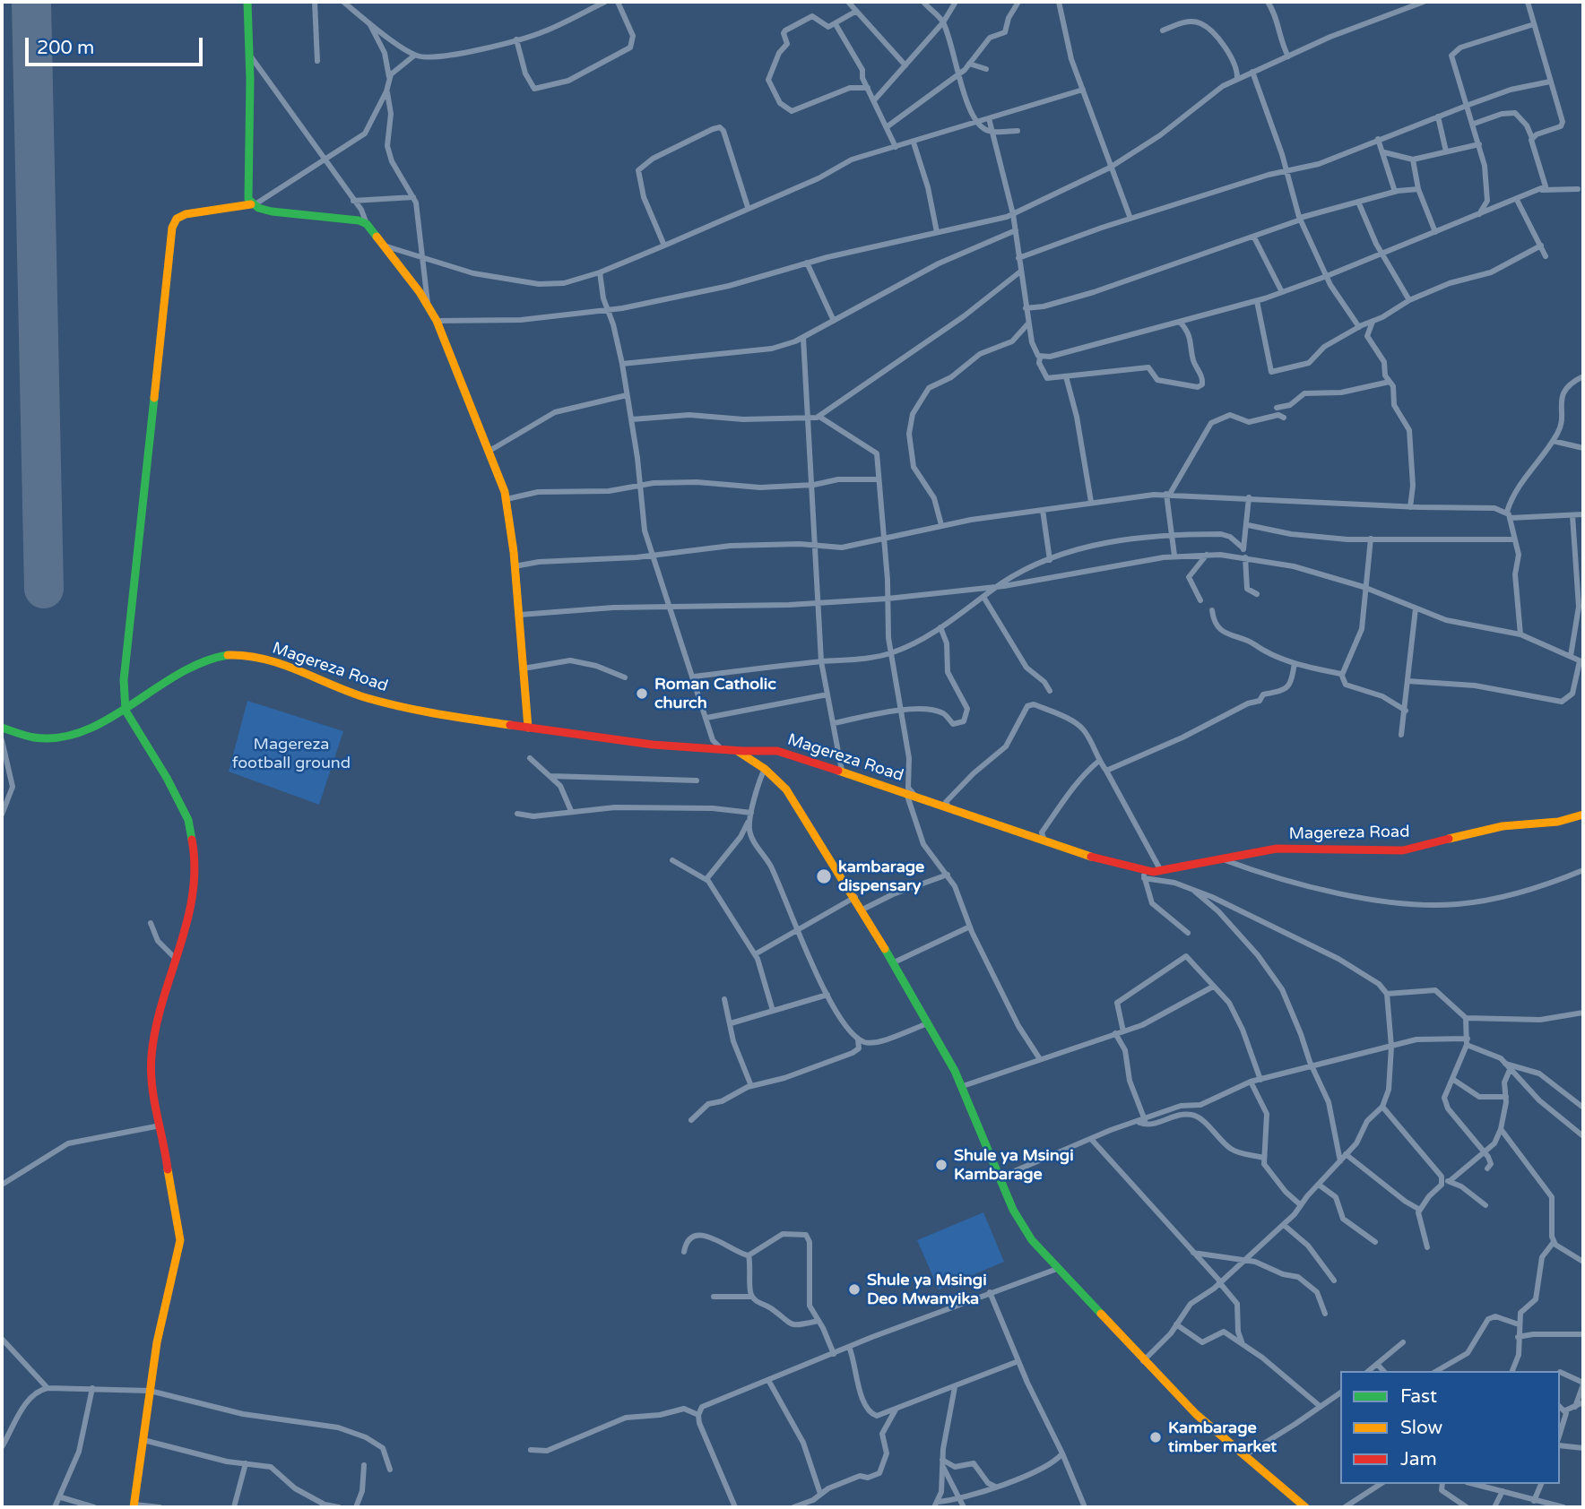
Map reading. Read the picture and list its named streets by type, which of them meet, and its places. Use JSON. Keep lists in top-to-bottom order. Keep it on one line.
{"streets":{"street":["Magereza Road"]},"parks":["Magereza football ground"],"places":["Roman Catholic church","kambarage dispensary","Shule ya Msingi Kambarage","Shule ya Msingi Deo Mwanyika","Kambarage timber market"],"legend":["Fast","Slow","Jam"],"scale_bar":"200 m"}
